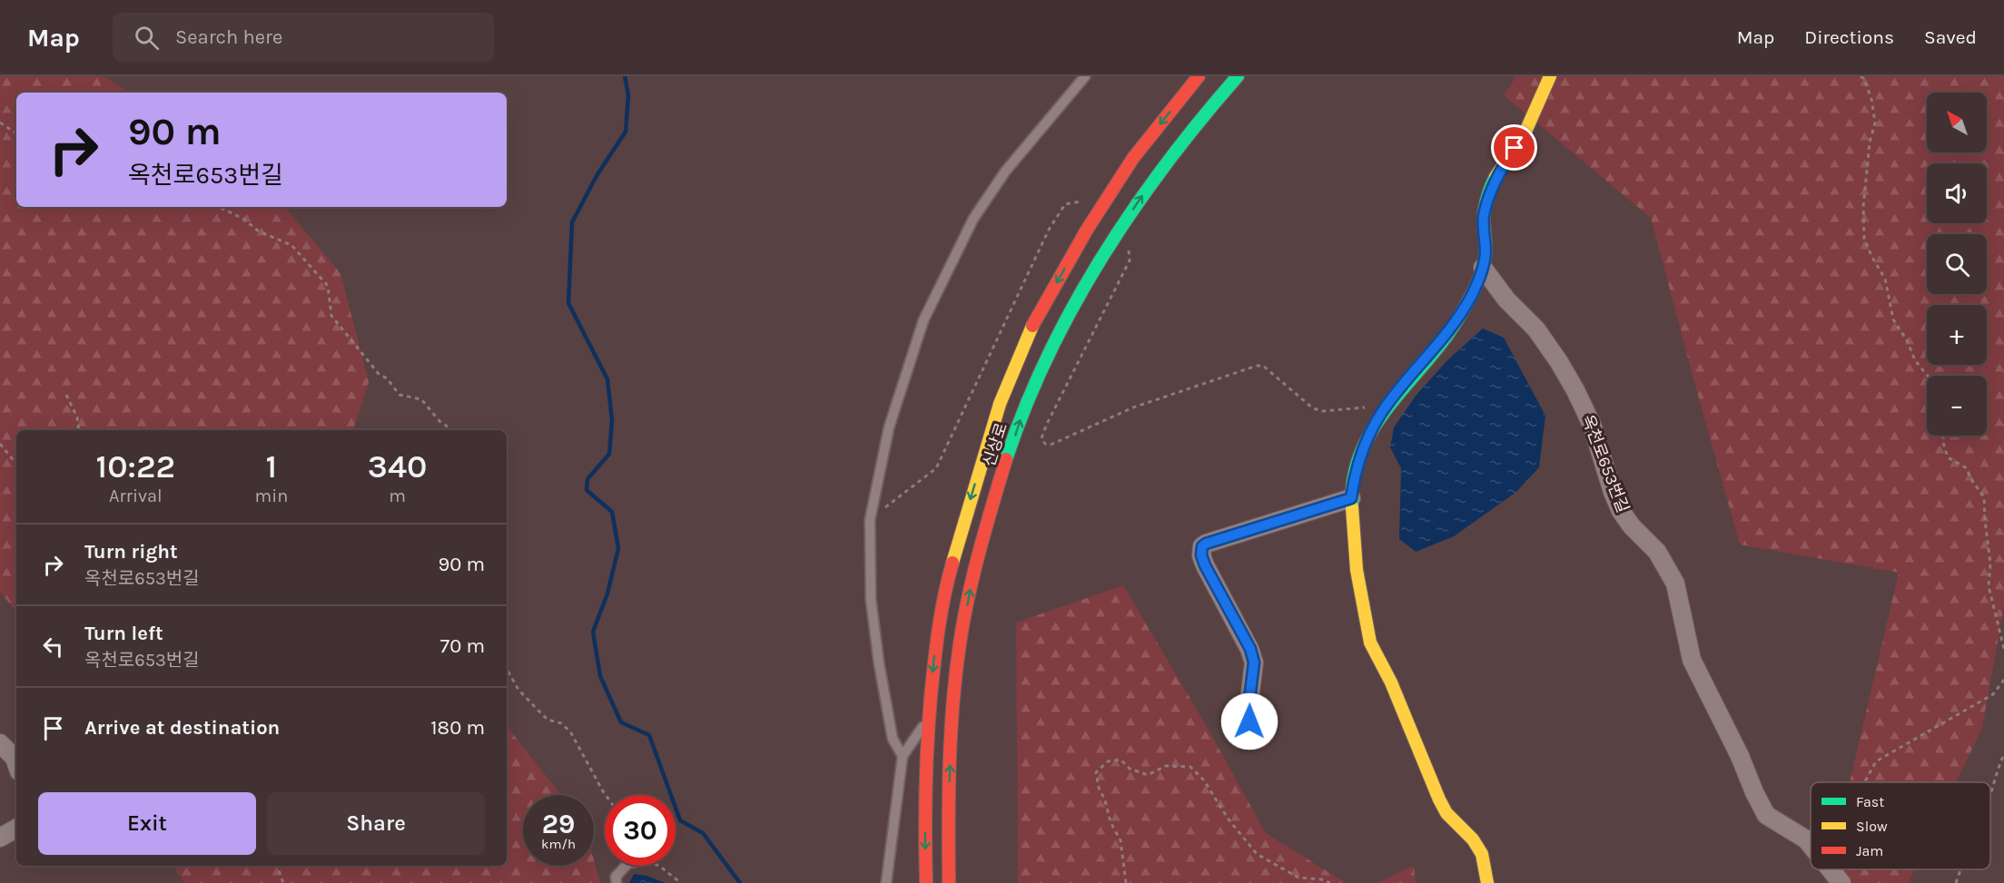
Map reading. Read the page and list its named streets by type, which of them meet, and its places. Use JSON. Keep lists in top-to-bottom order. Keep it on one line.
{"streets":{"street":["신상로","옥천로653번길"]},"legend":["Fast","Slow","Jam"],"north":"top left","page":{"header":"Map","search":"Search here","nav":["Map","Directions","Saved"],"map_buttons":["+","−"],"turn":["90 m","옥천로653번길"],"eta":["10:22","Arrival","1","min","340","m"],"list":[{"name":"Turn right","note":"옥천로653번길","value":"90 m"},{"name":"Turn left","note":"옥천로653번길","value":"70 m"},{"name":"Arrive at destination","value":"180 m"}],"buttons":["Exit","Share"],"speed":"29 km/h","limit":"30"}}
